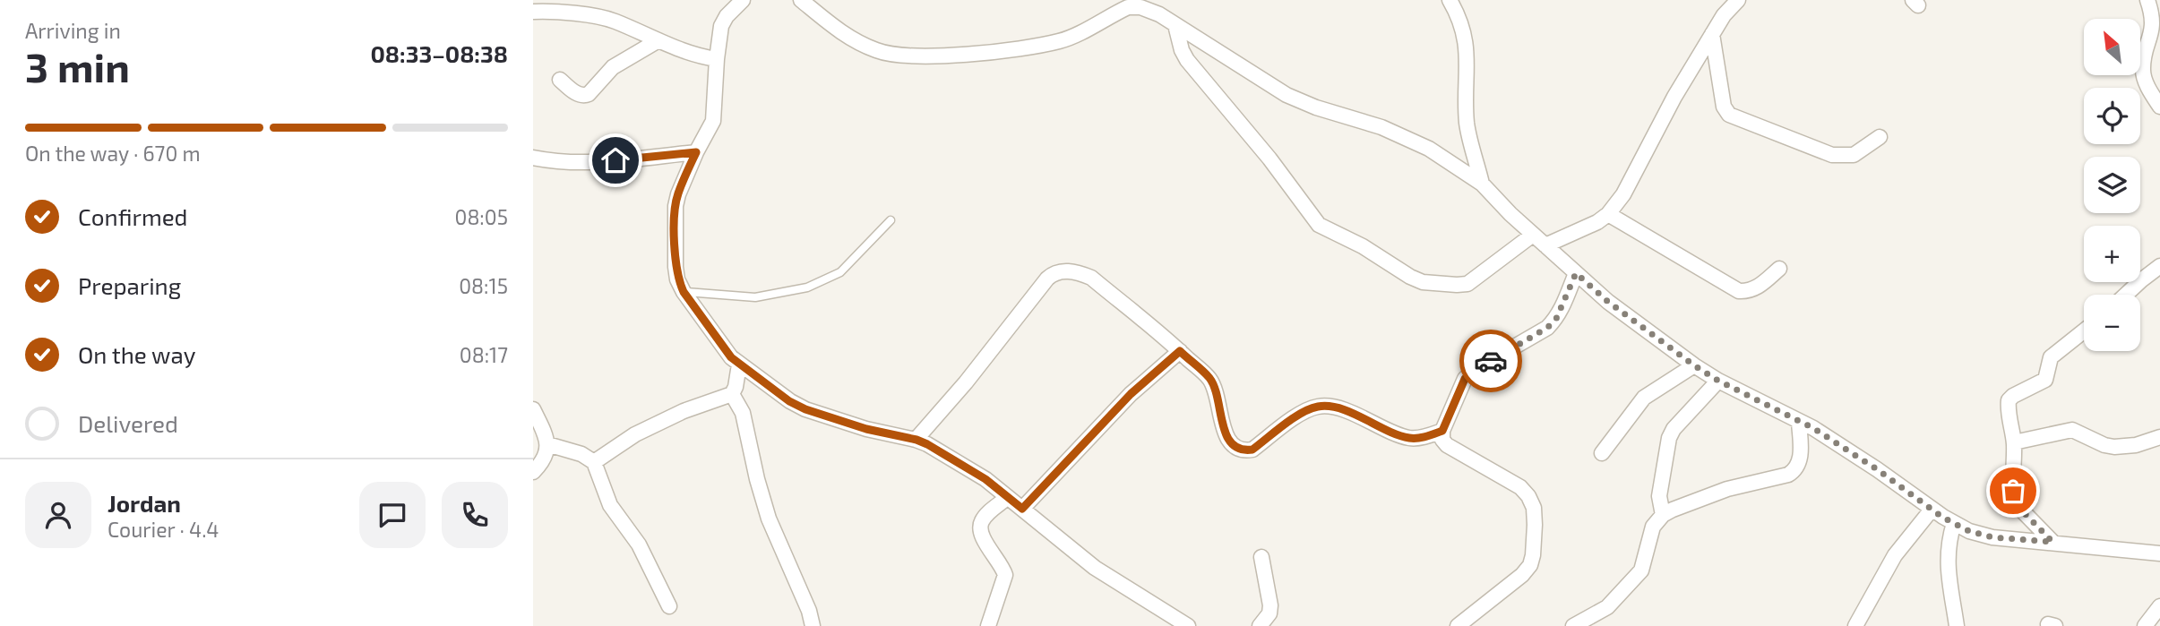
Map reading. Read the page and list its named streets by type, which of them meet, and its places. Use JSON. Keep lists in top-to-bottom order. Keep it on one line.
{"north":"top left","page":{"heading":["3 min","Arriving in","08:33–08:38"],"panel":["Jordan","Courier · 4.4"],"map_buttons":["+","−"],"bar":"On the way · 670 m","list":[["Confirmed","08:05"],["Preparing","08:15"],["On the way","08:17"],"Delivered"]}}
